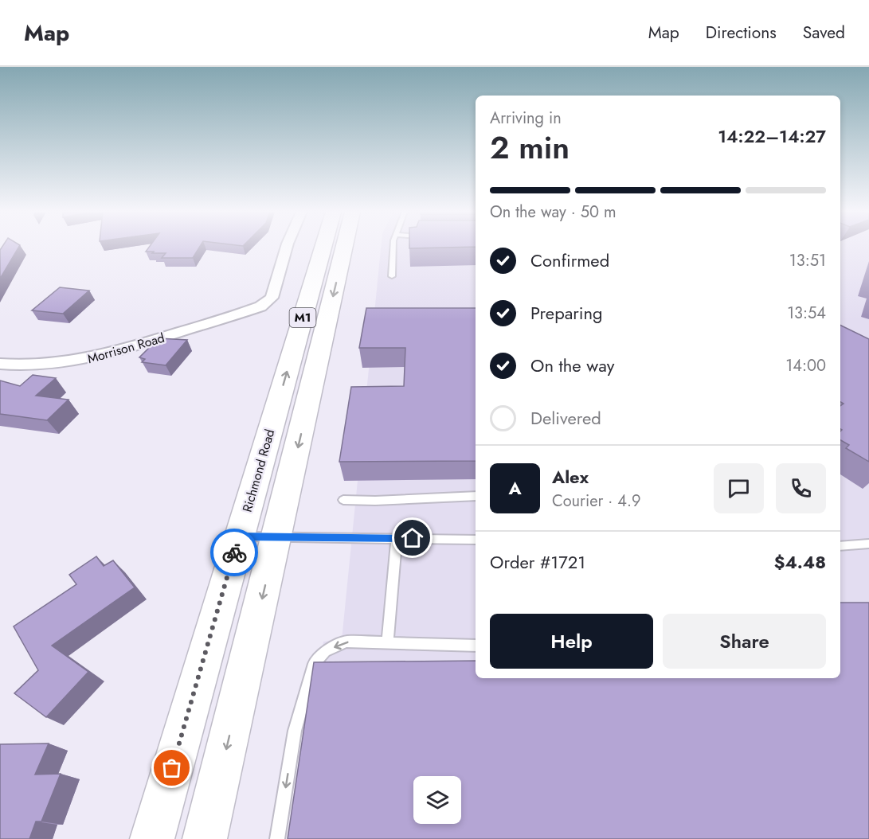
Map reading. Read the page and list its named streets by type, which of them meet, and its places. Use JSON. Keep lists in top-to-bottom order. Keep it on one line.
{"streets":{"highway":["M1","Richmond Road"],"street":["Morrison Road"]},"page":{"header":"Map","nav":["Map","Directions","Saved"],"heading":["2 min","Arriving in","14:22–14:27"],"panel":["Alex","Courier · 4.9","Order #1721","$4.48"],"bar":"On the way · 50 m","list":[["Confirmed","13:51"],["Preparing","13:54"],["On the way","14:00"],"Delivered"],"round":"A","buttons":["Help","Share"]}}
